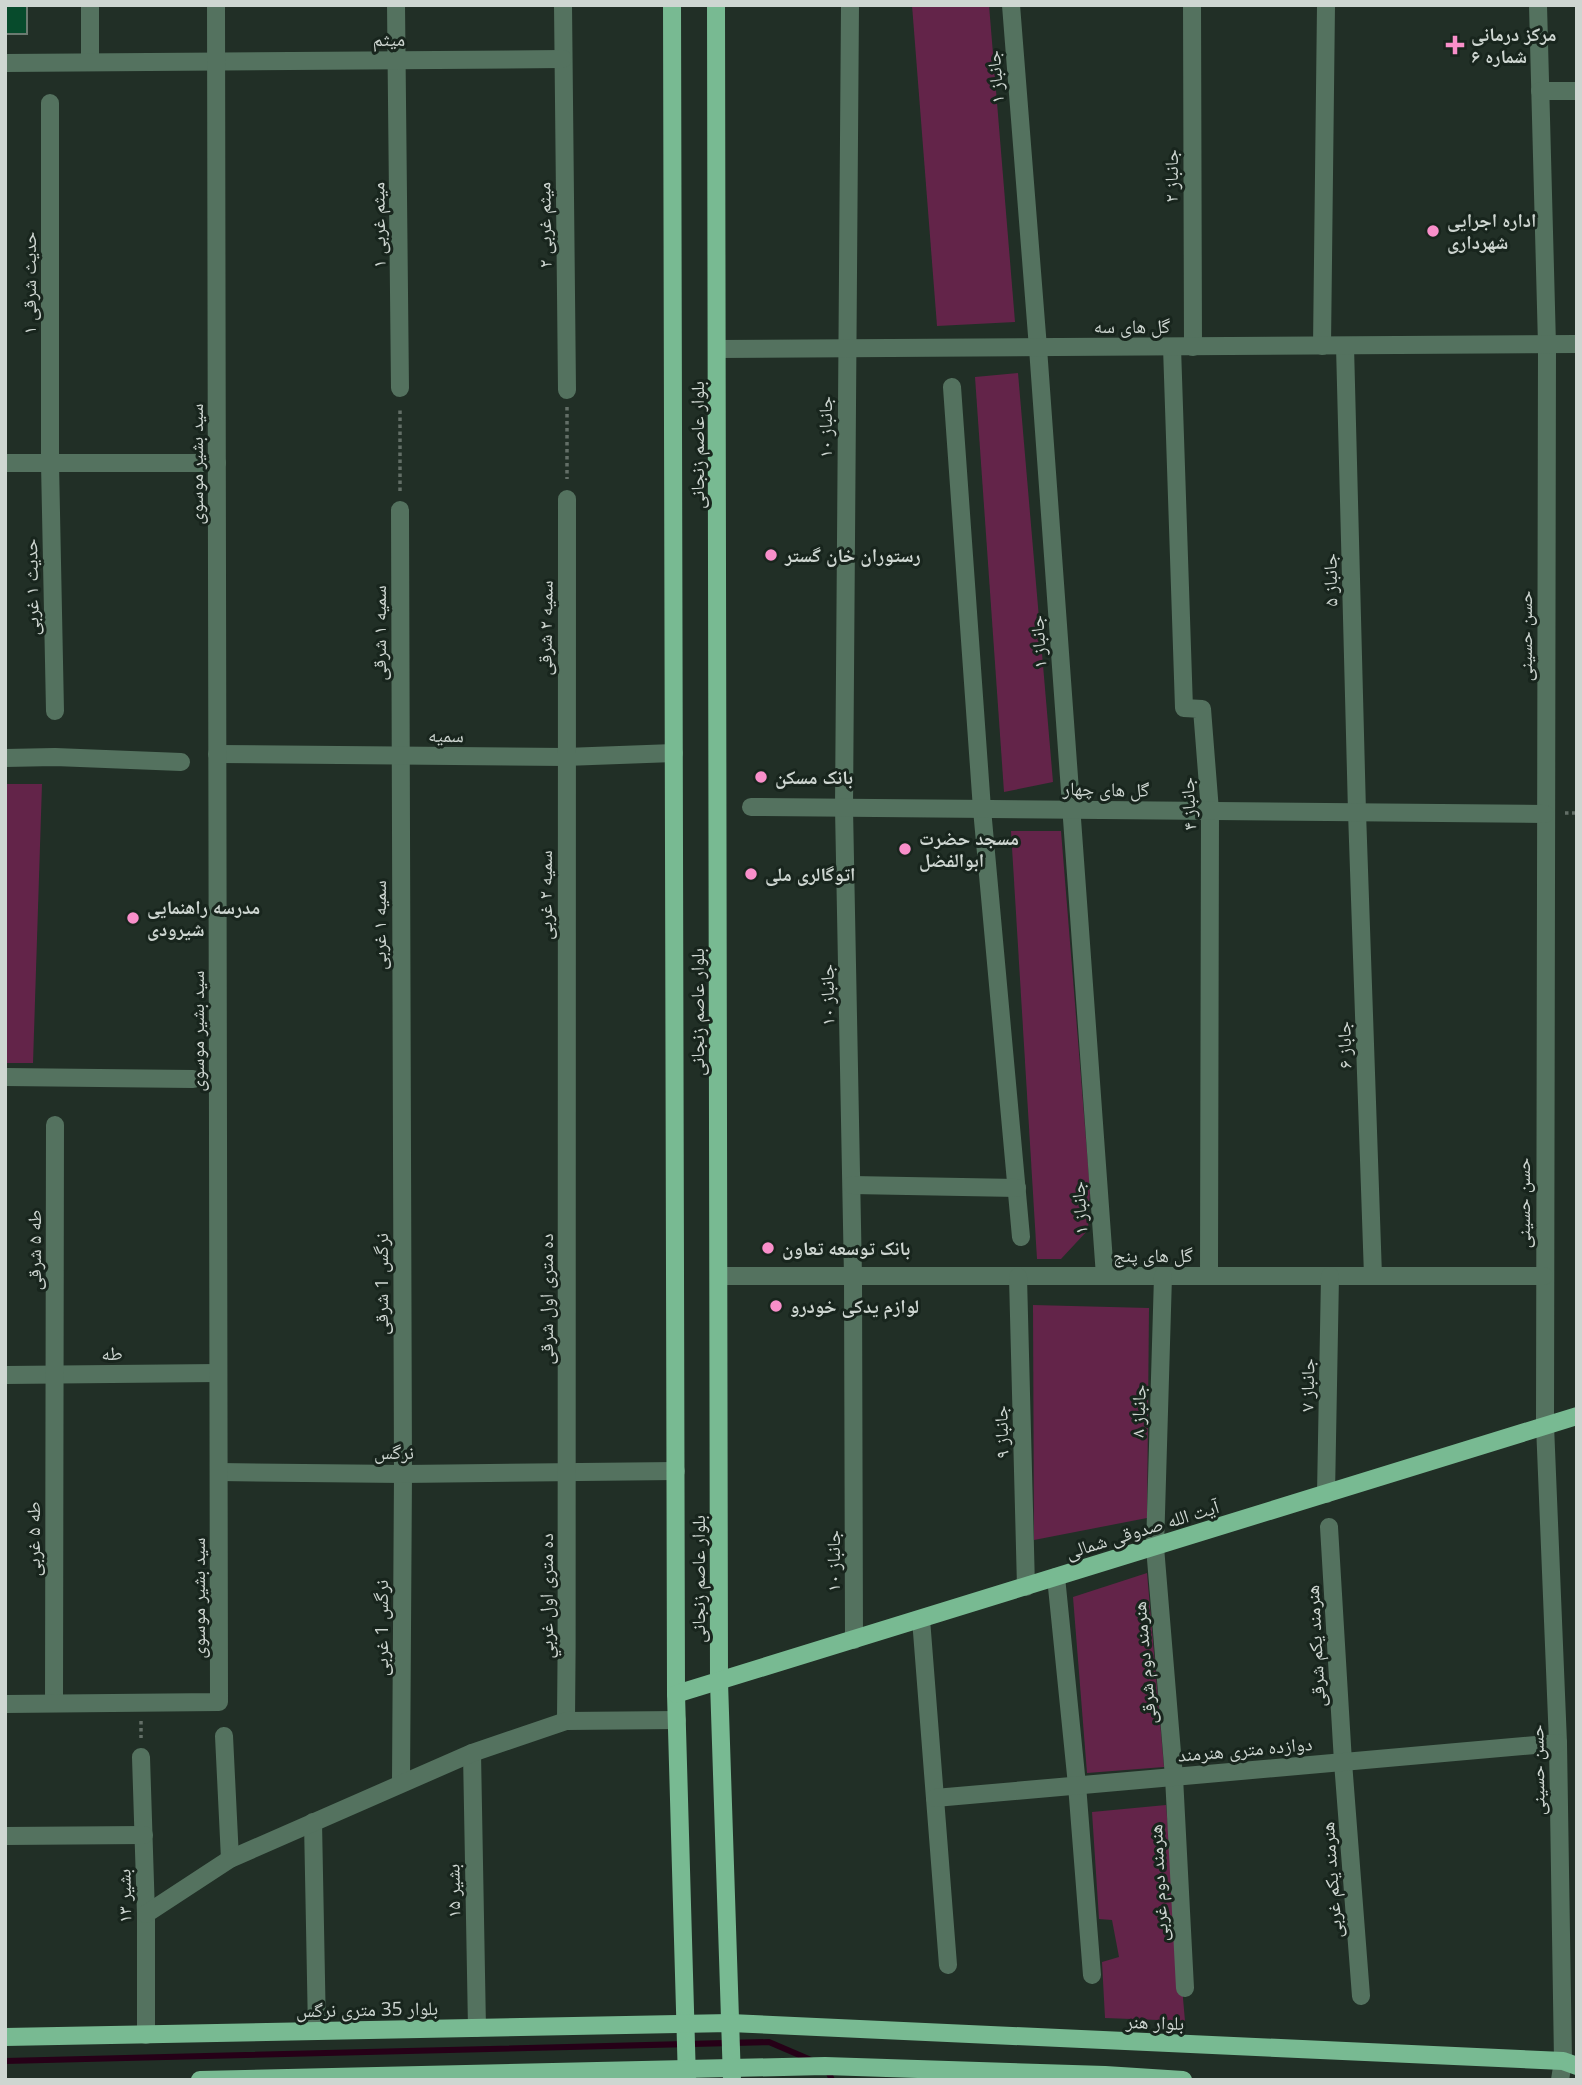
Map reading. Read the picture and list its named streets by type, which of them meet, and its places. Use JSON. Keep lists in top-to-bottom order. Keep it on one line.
{"streets":{"main road":["بلوار عاصم زنجانی","آیت الله صدوقی شمالی","بلوار 35 متری نرگس","بلوار هنر"],"street":["میثم","جانباز ۱","جانباز ۲","میثم غربی ۱","میثم غربی ۲","حدیث شرقی ۱","گل های سه","جانباز ۱۰","سید بشیر موسوی","جانباز ۵","حدیث ۱ غربی","سمیه ۲ شرقی","سمیه ۱ شرقی","حسن حسینی","سمیه","گل های چهار","جانباز ۴","سمیه ۲ غربی","سمیه ۱ غربی","جاباز ۶","طه ۵ شرقی","گل های پنج","نرگس 1 شرقی","ده متری اول شرقی","طه","جانباز ۷","جانباز ۸","جانباز ۹","نرگس","طه ۵ غربی","ده متری اول غربي","نرگس 1 غربی","هنرمند یکم شرقی","هنرمند دوم شرقی","دوازده متری هنرمند","هنرمند یکم غربی","هنرمند دوم غربی","بشیر ۱۵","بشیر ۱۳"]},"crossings":[["میثم","میثم غربی ۱"],["میثم","میثم غربی ۲"],["میثم","سید بشیر موسوی"],["جانباز ۱","گل های سه"],["جانباز ۱","گل های چهار"],["جانباز ۱","گل های پنج"],["جانباز ۲","گل های سه"],["حدیث شرقی ۱","حدیث ۱ غربی"],["گل های سه","جانباز ۱۰"],["گل های سه","بلوار عاصم زنجانی"],["گل های سه","جانباز ۵"],["گل های سه","حسن حسینی"],["گل های سه","جانباز ۴"],["جانباز ۱۰","گل های چهار"],["جانباز ۱۰","گل های پنج"],["جانباز ۱۰","آیت الله صدوقی شمالی"],["بلوار عاصم زنجانی","سمیه"],["بلوار عاصم زنجانی","گل های پنج"],["بلوار عاصم زنجانی","نرگس"],["بلوار عاصم زنجانی","آیت الله صدوقی شمالی"],["بلوار عاصم زنجانی","بلوار 35 متری نرگس"],["بلوار عاصم زنجانی","بلوار هنر"],["سید بشیر موسوی","سمیه"],["سید بشیر موسوی","طه"],["سید بشیر موسوی","نرگس"],["سید بشیر موسوی","طه ۵ غربی"],["جانباز ۵","گل های چهار"],["جانباز ۵","جاباز ۶"],["سمیه ۲ شرقی","سمیه"],["سمیه ۲ شرقی","سمیه ۲ غربی"],["سمیه ۱ شرقی","سمیه"],["سمیه ۱ شرقی","سمیه ۱ غربی"],["حسن حسینی","گل های چهار"],["حسن حسینی","گل های پنج"],["حسن حسینی","آیت الله صدوقی شمالی"],["حسن حسینی","دوازده متری هنرمند"],["حسن حسینی","بلوار هنر"],["سمیه","سمیه ۲ غربی"],["سمیه","سمیه ۱ غربی"],["گل های چهار","جانباز ۴"],["گل های چهار","جاباز ۶"],["جانباز ۴","گل های پنج"],["سمیه ۲ غربی","ده متری اول شرقی"],["سمیه ۱ غربی","نرگس 1 شرقی"],["جاباز ۶","گل های پنج"],["طه ۵ شرقی","طه"],["طه ۵ شرقی","طه ۵ غربی"],["گل های پنج","جانباز ۷"],["گل های پنج","جانباز ۸"],["گل های پنج","جانباز ۹"],["نرگس 1 شرقی","نرگس"],["نرگس 1 شرقی","نرگس 1 غربی"],["ده متری اول شرقی","نرگس"],["ده متری اول شرقی","ده متری اول غربي"],["طه","طه ۵ غربی"],["جانباز ۷","آیت الله صدوقی شمالی"],["جانباز ۸","آیت الله صدوقی شمالی"],["جانباز ۸","هنرمند دوم شرقی"],["جانباز ۹","آیت الله صدوقی شمالی"],["نرگس","ده متری اول غربي"],["نرگس","نرگس 1 غربی"],["آیت الله صدوقی شمالی","هنرمند دوم شرقی"],["هنرمند یکم شرقی","دوازده متری هنرمند"],["هنرمند یکم شرقی","هنرمند یکم غربی"],["هنرمند دوم شرقی","دوازده متری هنرمند"],["هنرمند دوم شرقی","هنرمند دوم غربی"],["دوازده متری هنرمند","هنرمند یکم غربی"],["دوازده متری هنرمند","هنرمند دوم غربی"],["بشیر ۱۵","بلوار 35 متری نرگس"],["بشیر ۱۳","بلوار 35 متری نرگس"],["بلوار 35 متری نرگس","بلوار هنر"]],"places":{"health":["مرکز درمانی شماره ۶"],"other":["اداره اجرایی شهرداری","رستوران خان گستر","بانک مسکن","مسجد حضرت ابوالفضل","اتوگالری ملی","مدرسه راهنمایی شیرودی","بانک توسعه تعاون","لوازم یدکی خودرو"]}}
